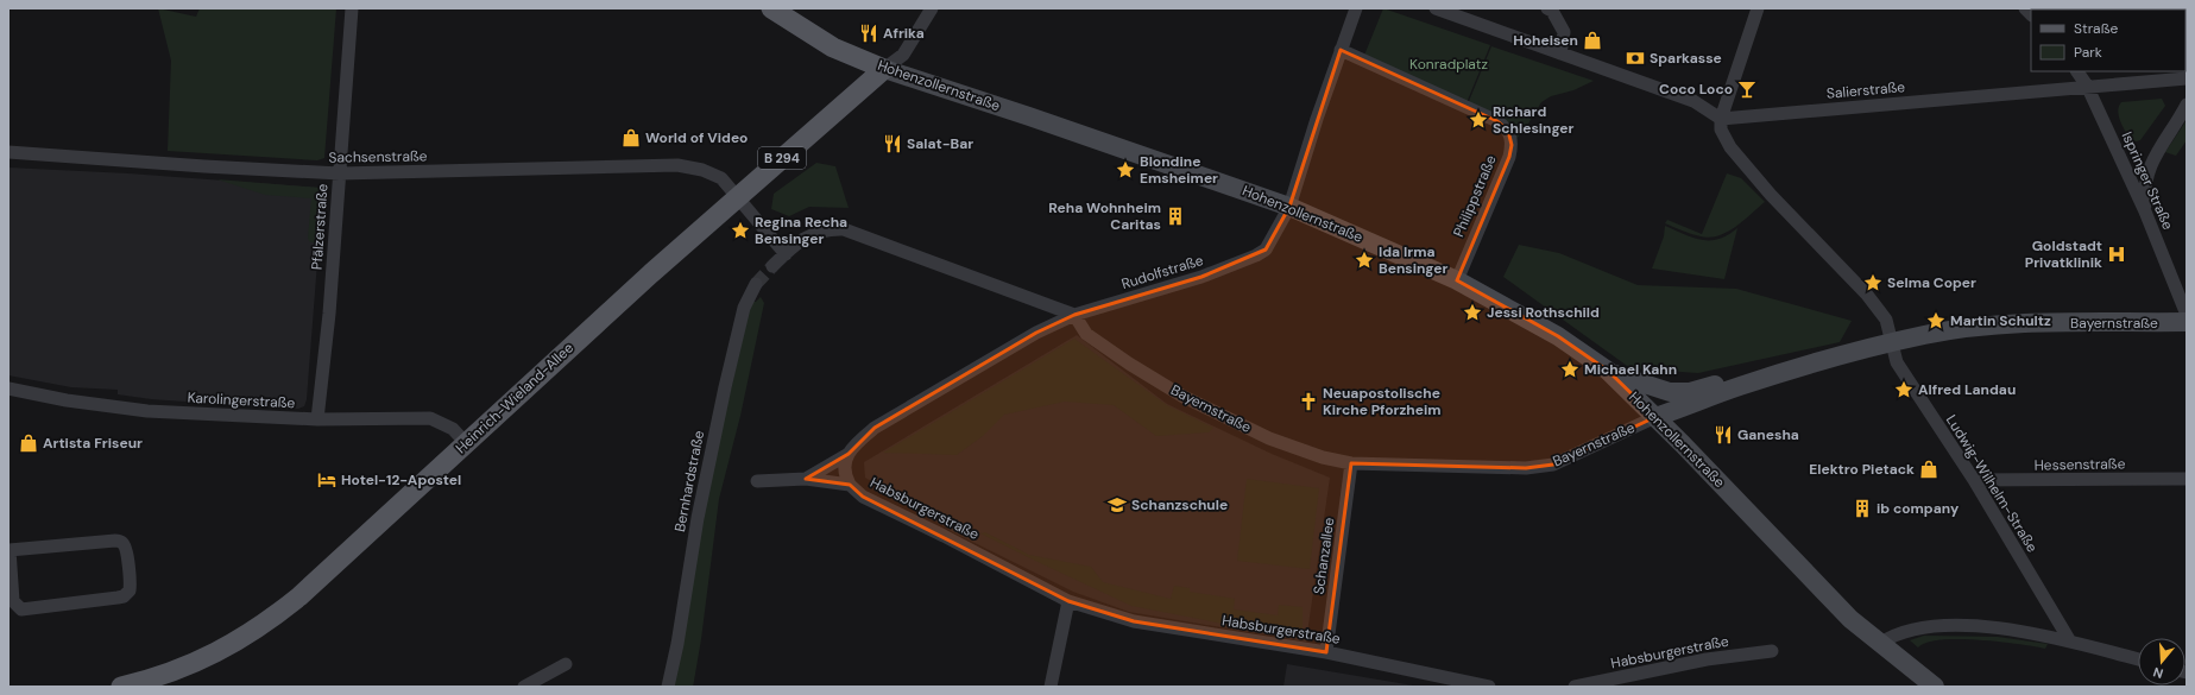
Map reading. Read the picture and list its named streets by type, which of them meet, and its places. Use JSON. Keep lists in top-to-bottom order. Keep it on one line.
{"streets":{"main road":["Hohenzollernstraße","B 294","Bayernstraße","Heinrich-Wieland-Allee"],"street":["Salierstraße","Sachsenstraße","Ispringer Straße","Philippstraße","Pfälzerstraße","Rudolfstraße","Karolingerstraße","Hessenstraße","Bernhardstraße","Ludwig-Wilhelm-Straße","Habsburgerstraße","Schanzallee"]},"crossings":[["Hohenzollernstraße","Philippstraße"],["Hohenzollernstraße","Rudolfstraße"],["Hohenzollernstraße","Bayernstraße"],["Hohenzollernstraße","Heinrich-Wieland-Allee"],["Salierstraße","Ispringer Straße"],["Salierstraße","Ludwig-Wilhelm-Straße"],["Sachsenstraße","Pfälzerstraße"],["Sachsenstraße","Heinrich-Wieland-Allee"],["Philippstraße","Rudolfstraße"],["Pfälzerstraße","Karolingerstraße"],["Rudolfstraße","Bayernstraße"],["Rudolfstraße","Habsburgerstraße"],["Bayernstraße","Ludwig-Wilhelm-Straße"],["Bayernstraße","Schanzallee"],["Heinrich-Wieland-Allee","Karolingerstraße"],["Hessenstraße","Ludwig-Wilhelm-Straße"],["Habsburgerstraße","Schanzallee"]],"parks":["Konradplatz"],"places":{"restaurant":["Afrika","Salat-Bar","Ganesha"],"shop":["Hoheisen","World of Video","Artista Friseur","Elektro Pietack"],"bank":["Sparkasse"],"bar":["Coco Loco"],"place":["Richard Schlesinger","Blondine Emsheimer","Regina Recha Bensinger","Ida Irma Bensinger","Selma Coper","Jessi Rothschild","Martin Schultz","Michael Kahn","Alfred Landau"],"building":["Reha Wohnheim Caritas","ib company"],"hospital":["Goldstadt Privatklinik"],"church":["Neuapostolische Kirche Pforzheim"],"hotel":["Hotel-12-Apostel"],"school or university":["Schanzschule"]},"legend":["Straße","Park"],"north":"bottom"}
